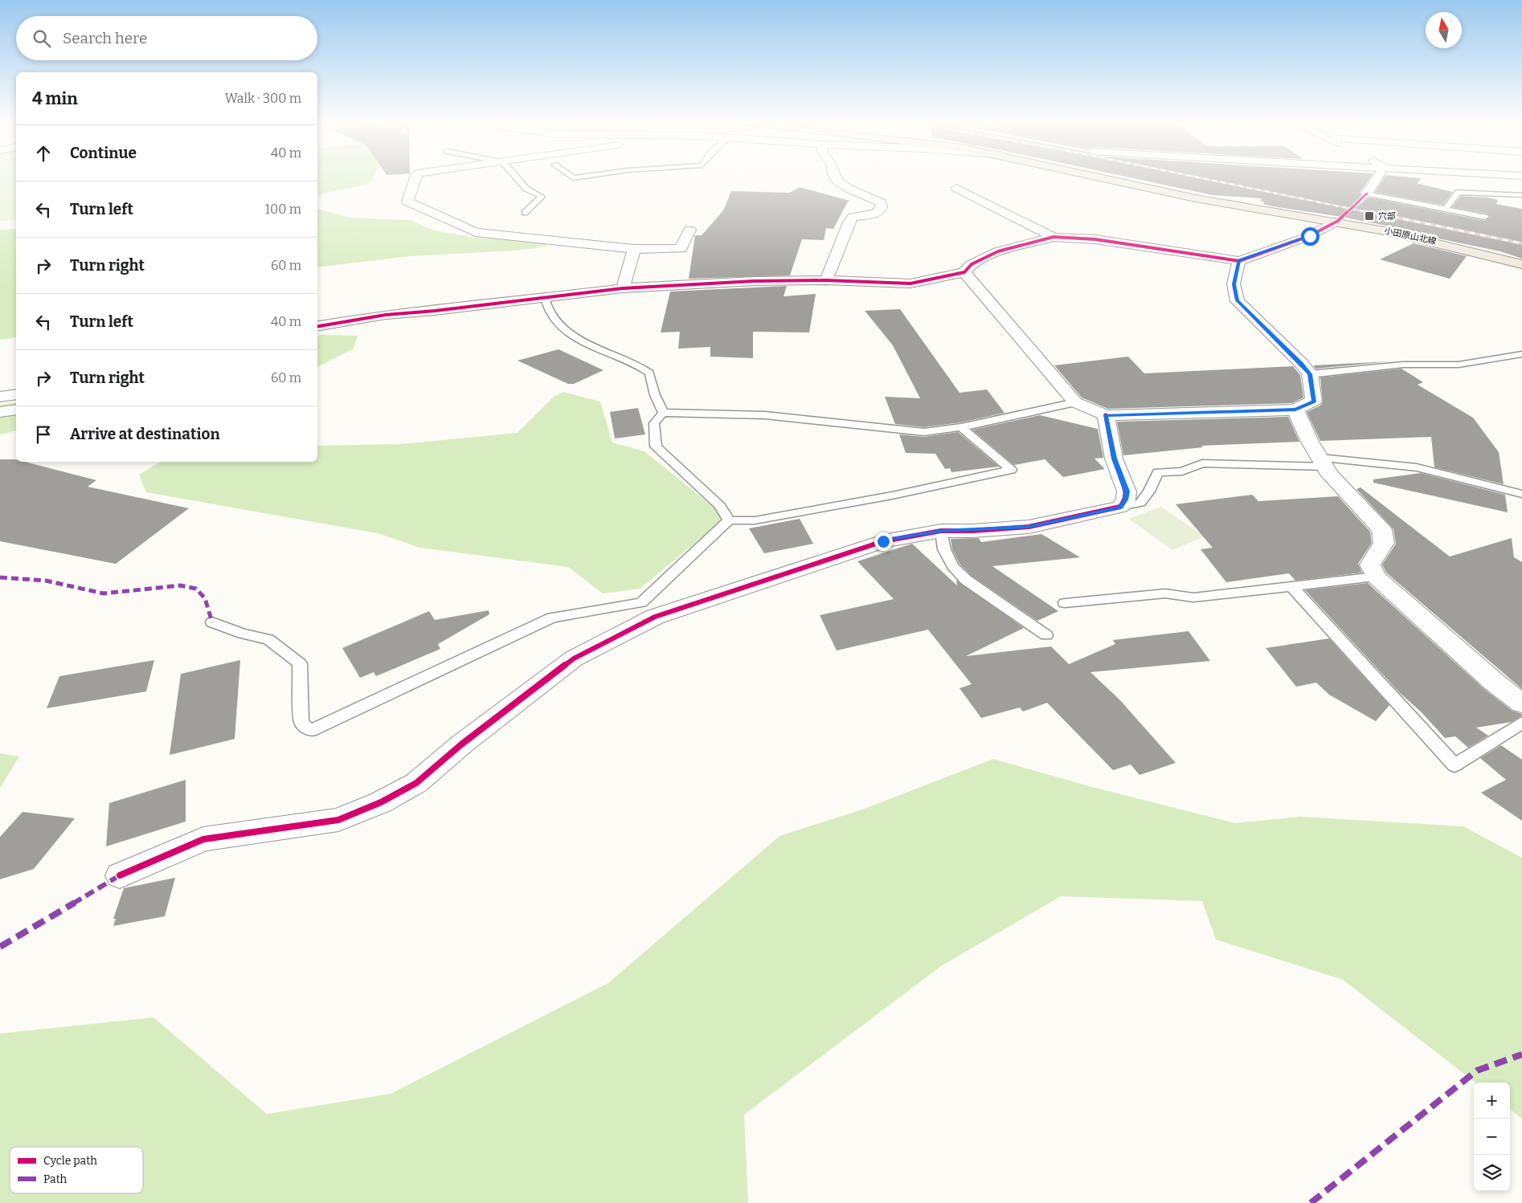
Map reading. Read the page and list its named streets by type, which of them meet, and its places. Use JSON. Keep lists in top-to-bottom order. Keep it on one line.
{"streets":{"main road":["小田原山北線"]},"places":{"transit":["穴部"]},"legend":["Cycle path","Path"],"north":"top","page":{"search":"Search here","heading":["4 min","Walk · 300 m"],"list":[["Continue","40 m"],["Turn left","100 m"],["Turn right","60 m"],["Turn left","40 m"],["Turn right","60 m"],"Arrive at destination"],"map_buttons":["+","−"]}}
